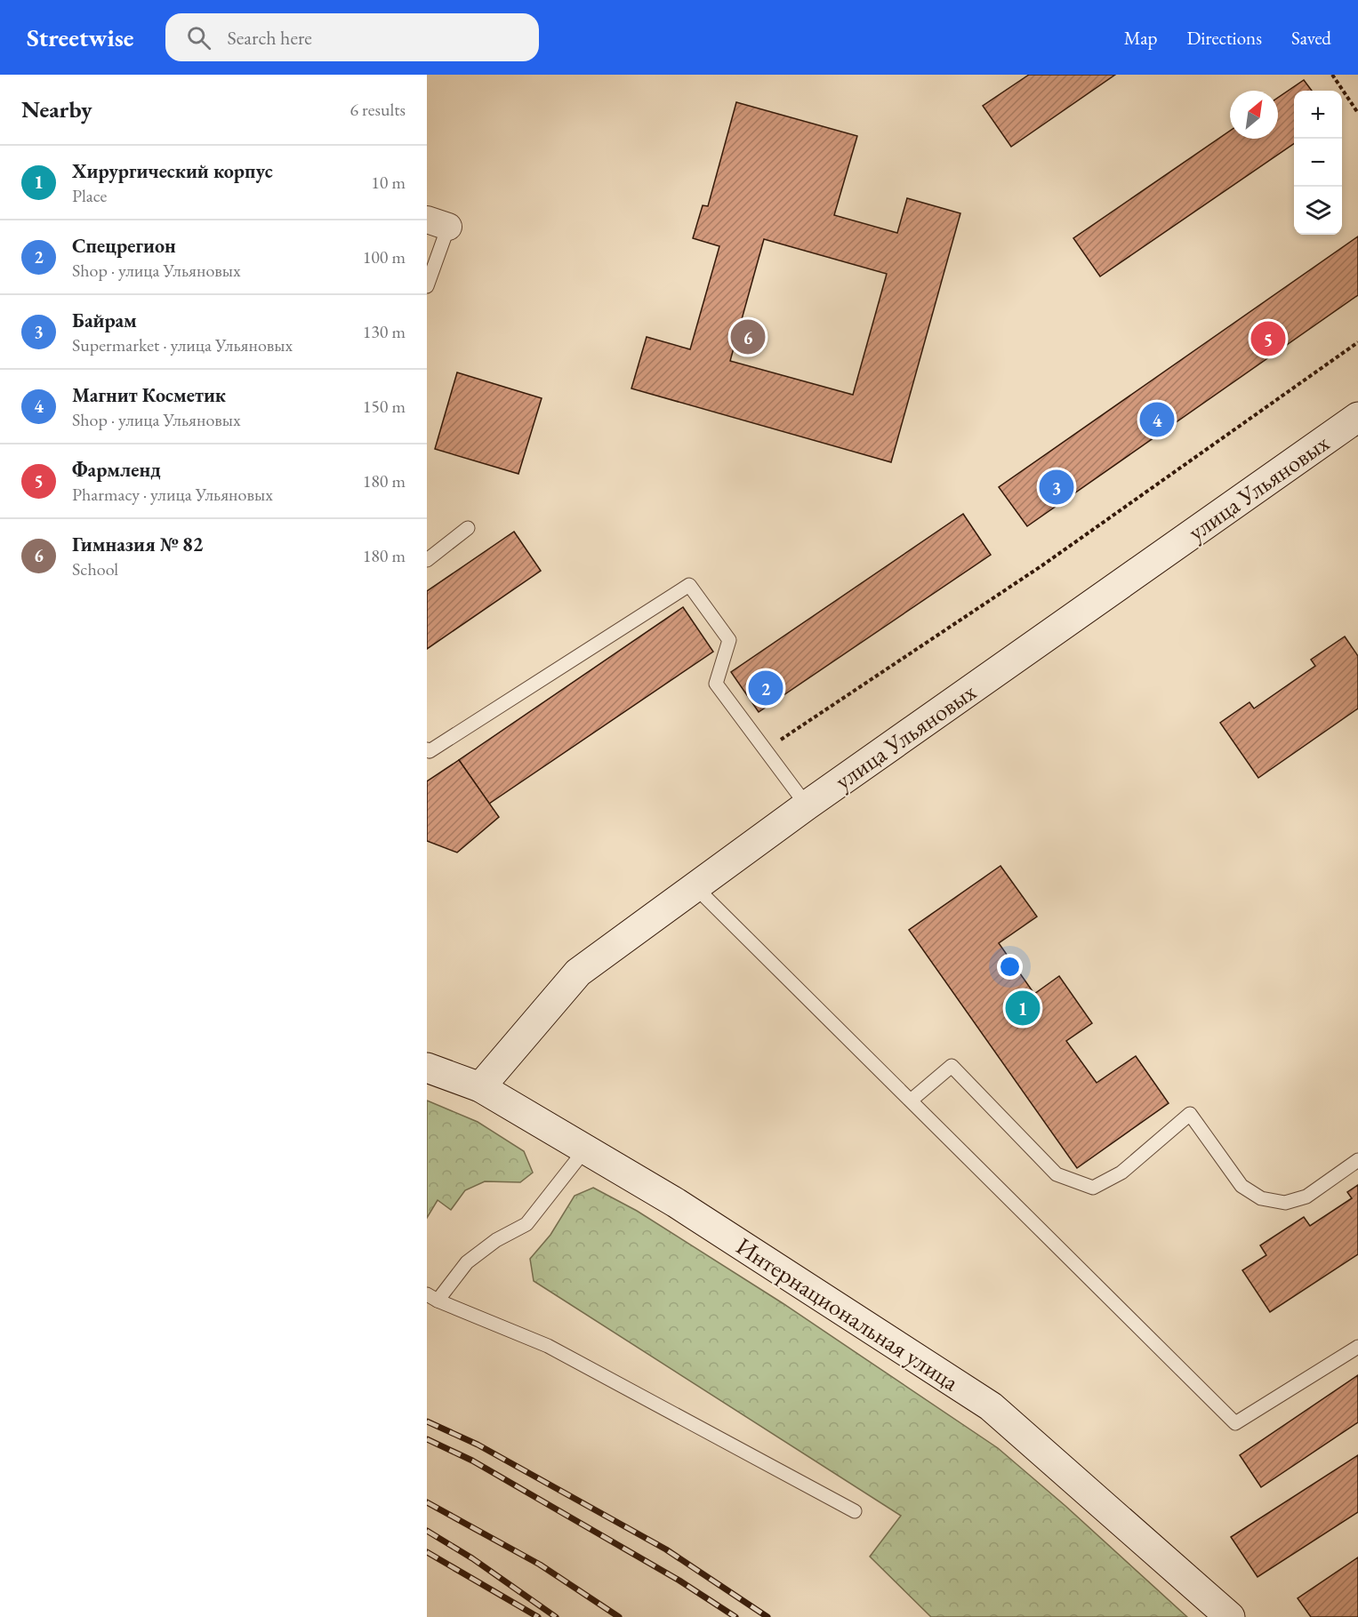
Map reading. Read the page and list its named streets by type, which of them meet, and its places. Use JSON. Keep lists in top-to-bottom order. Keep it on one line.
{"streets":{"main road":["улица Ульяновых","Интернациональная улица"]},"crossings":[["улица Ульяновых","Интернациональная улица"]],"north":"top right","page":{"header":"Streetwise","search":"Search here","nav":["Map","Directions","Saved"],"heading":["Nearby","6 results"],"map_buttons":["+","−"],"list":[{"mark":"1","name":"Хирургический корпус","note":"Place","value":"10 m"},{"mark":"2","name":"Спецрегион","note":"Shop · улица Ульяновых","value":"100 m"},{"mark":"3","name":"Байрам","note":"Supermarket · улица Ульяновых","value":"130 m"},{"mark":"4","name":"Магнит Косметик","note":"Shop · улица Ульяновых","value":"150 m"},{"mark":"5","name":"Фармленд","note":"Pharmacy · улица Ульяновых","value":"180 m"},{"mark":"6","name":"Гимназия № 82","note":"School","value":"180 m"}],"pins":["6","5","4","3","2","1"]}}
